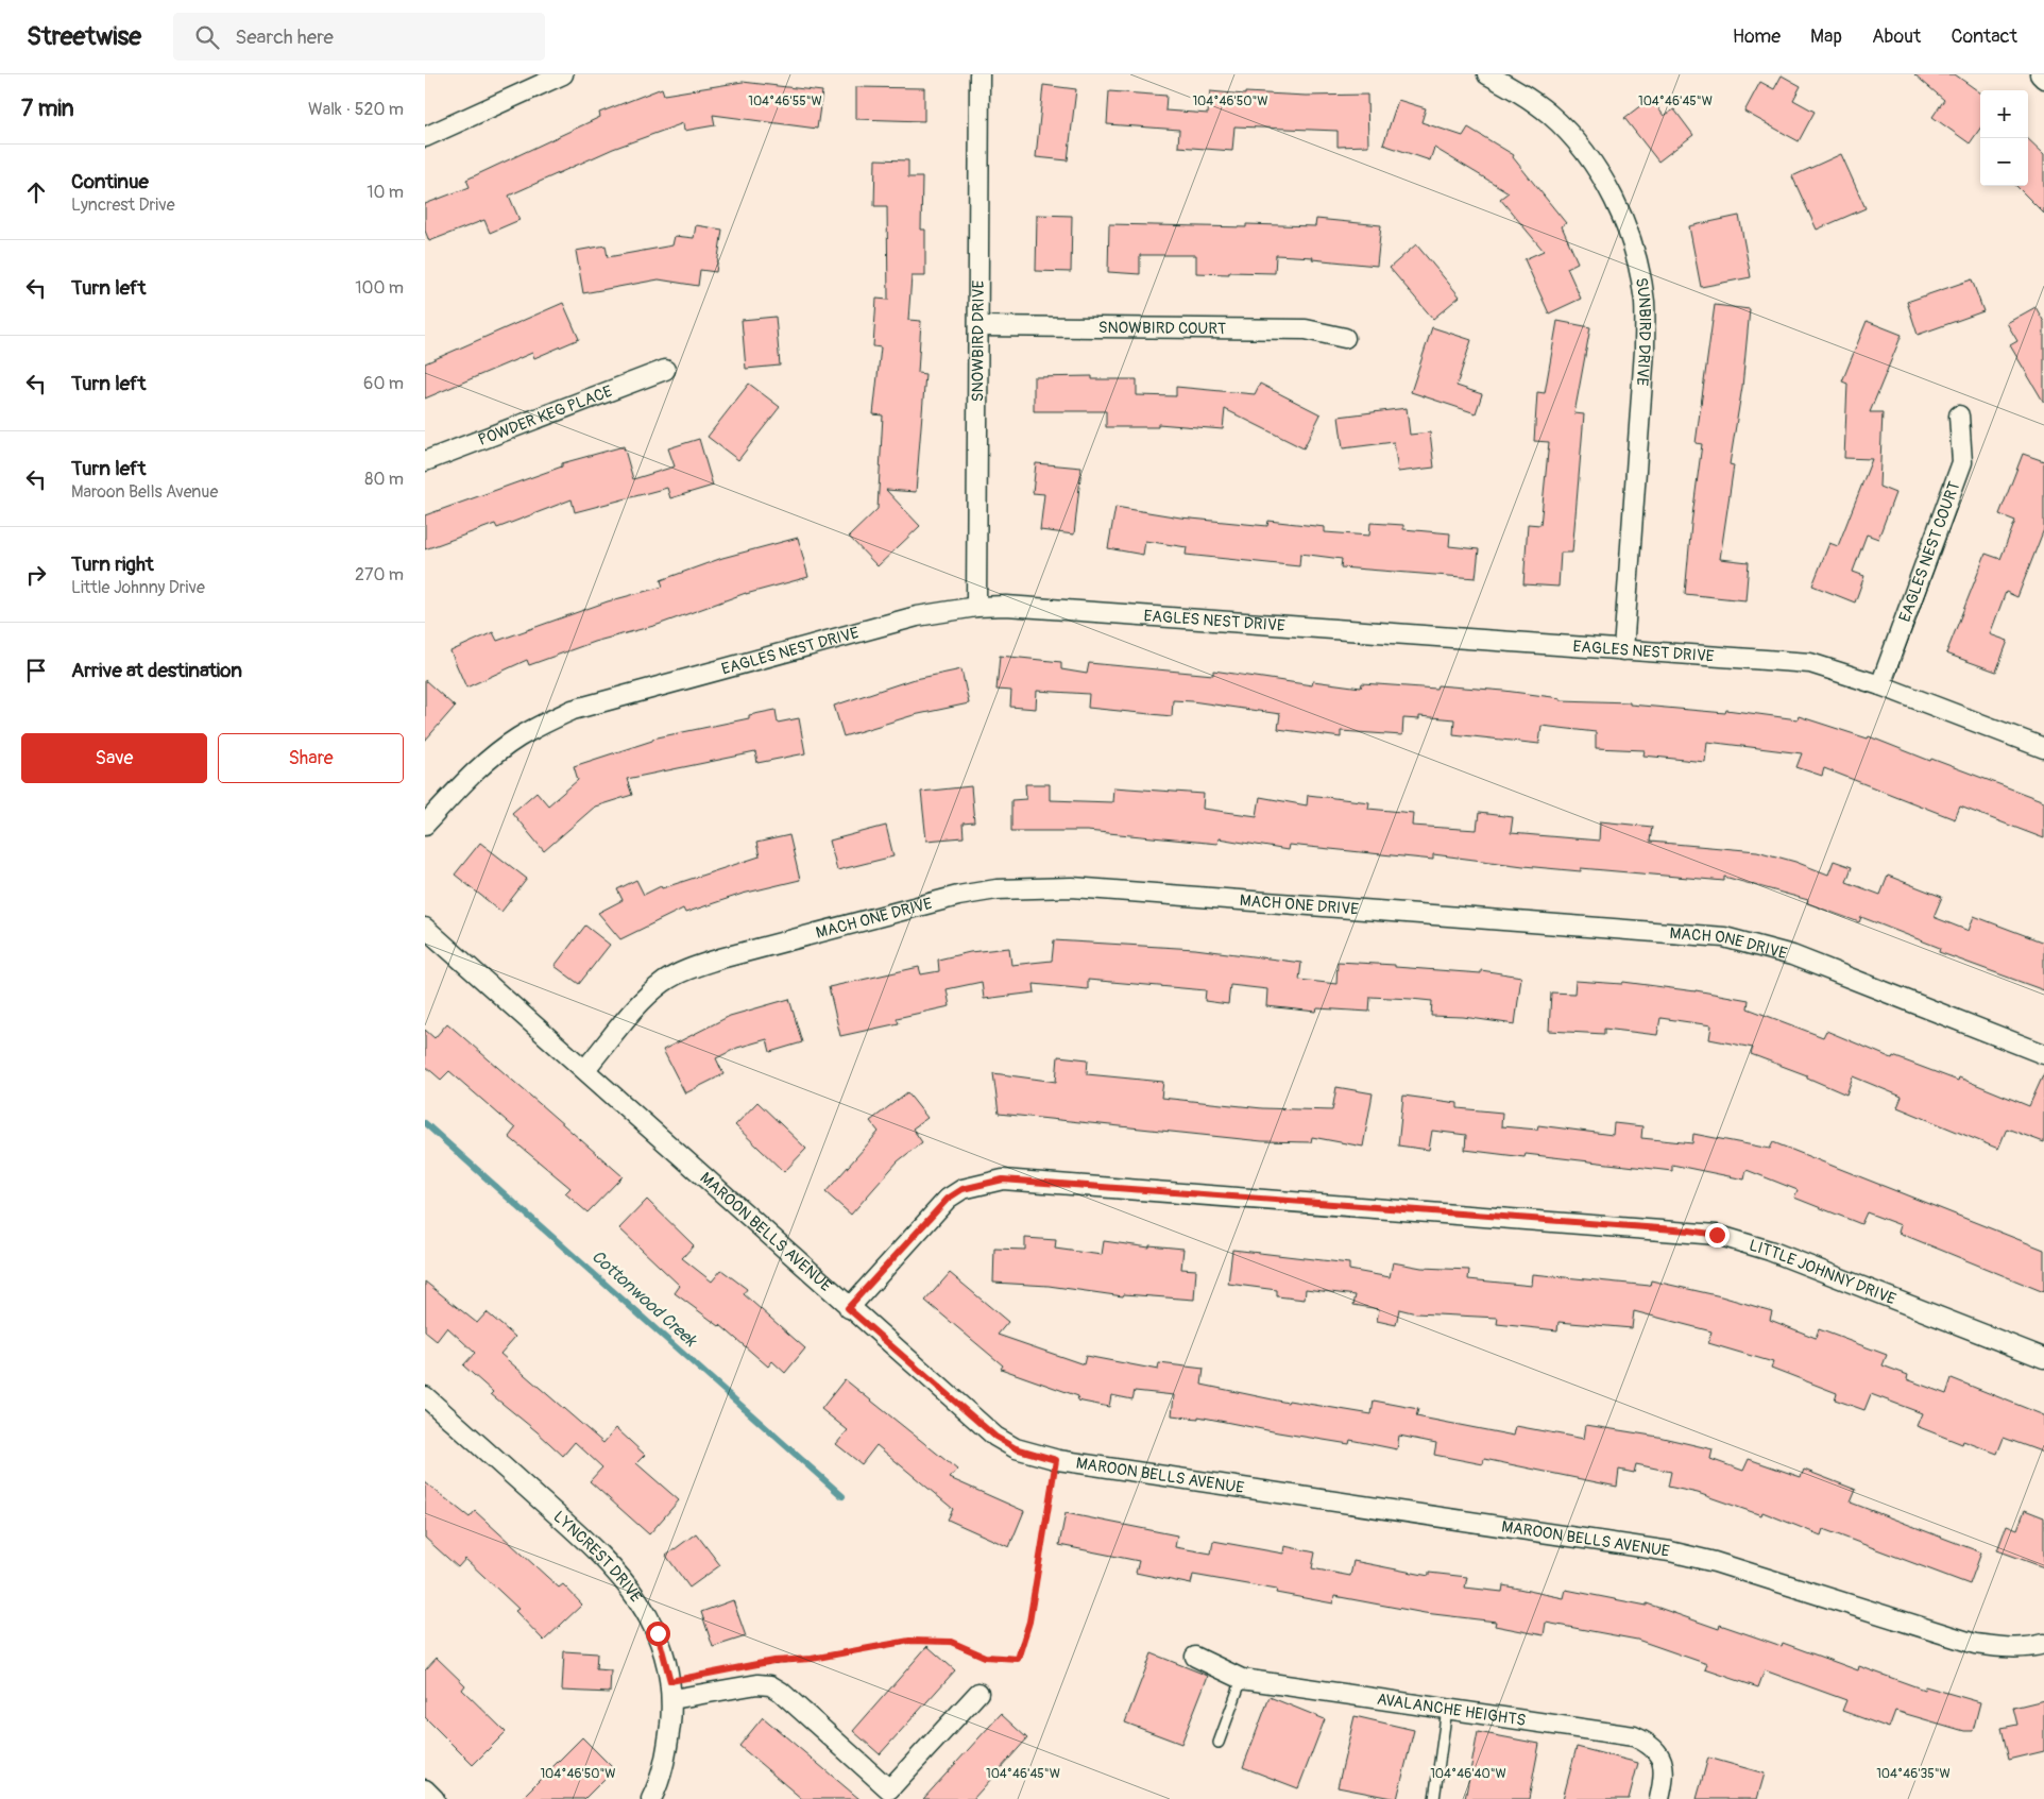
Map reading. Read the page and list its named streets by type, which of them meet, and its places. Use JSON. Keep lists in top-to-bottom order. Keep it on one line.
{"streets":{"street":["SNOWBIRD COURT","SUNBIRD DRIVE","SNOWBIRD DRIVE","POWDER KEG PLACE","EAGLES NEST COURT","EAGLES NEST DRIVE","MACH ONE DRIVE","MAROON BELLS AVENUE","LITTLE JOHNNY DRIVE","LYNCREST DRIVE","AVALANCHE HEIGHTS"]},"crossings":[["SNOWBIRD COURT","SNOWBIRD DRIVE"],["SUNBIRD DRIVE","EAGLES NEST DRIVE"],["SNOWBIRD DRIVE","EAGLES NEST DRIVE"],["EAGLES NEST COURT","EAGLES NEST DRIVE"],["MACH ONE DRIVE","MAROON BELLS AVENUE"],["MAROON BELLS AVENUE","LITTLE JOHNNY DRIVE"]],"water":["Cottonwood Creek"],"page":{"header":"Streetwise","search":"Search here","nav":["Home","Map","About","Contact"],"heading":["7 min","Walk · 520 m"],"map_buttons":["+","−"],"list":[["Continue","Lyncrest Drive","10 m"],["Turn left","100 m"],["Turn left","60 m"],["Turn left","Maroon Bells Avenue","80 m"],["Turn right","Little Johnny Drive","270 m"],"Arrive at destination"],"buttons":["Save","Share"]},"coordinates":["104°46'55\"W","104°46'50\"W","104°46'45\"W","104°46'40\"W","104°46'35\"W"]}
